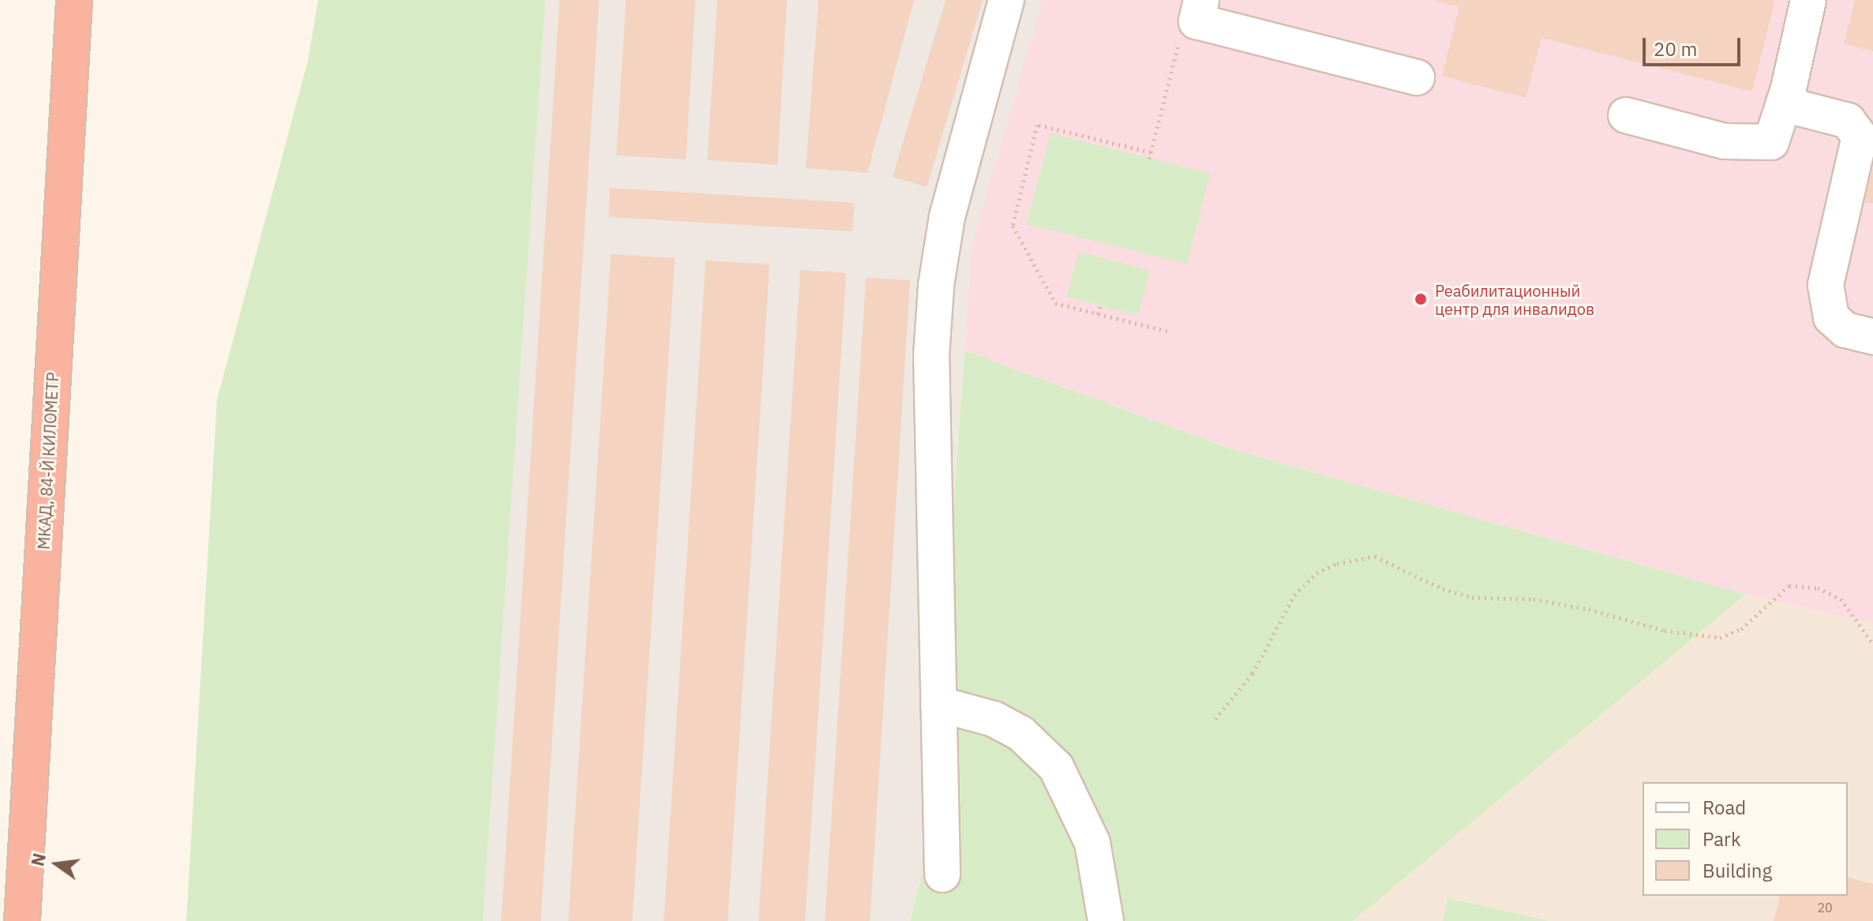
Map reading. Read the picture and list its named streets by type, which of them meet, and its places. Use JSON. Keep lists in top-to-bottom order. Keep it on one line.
{"streets":{"highway":["МКАД, 84-Й КИЛОМЕТР"]},"places":["Реабилитационный центр для инвалидов"],"house_numbers":["20"],"legend":["Road","Park","Building"],"scale_bar":"20 m","north":"left"}
